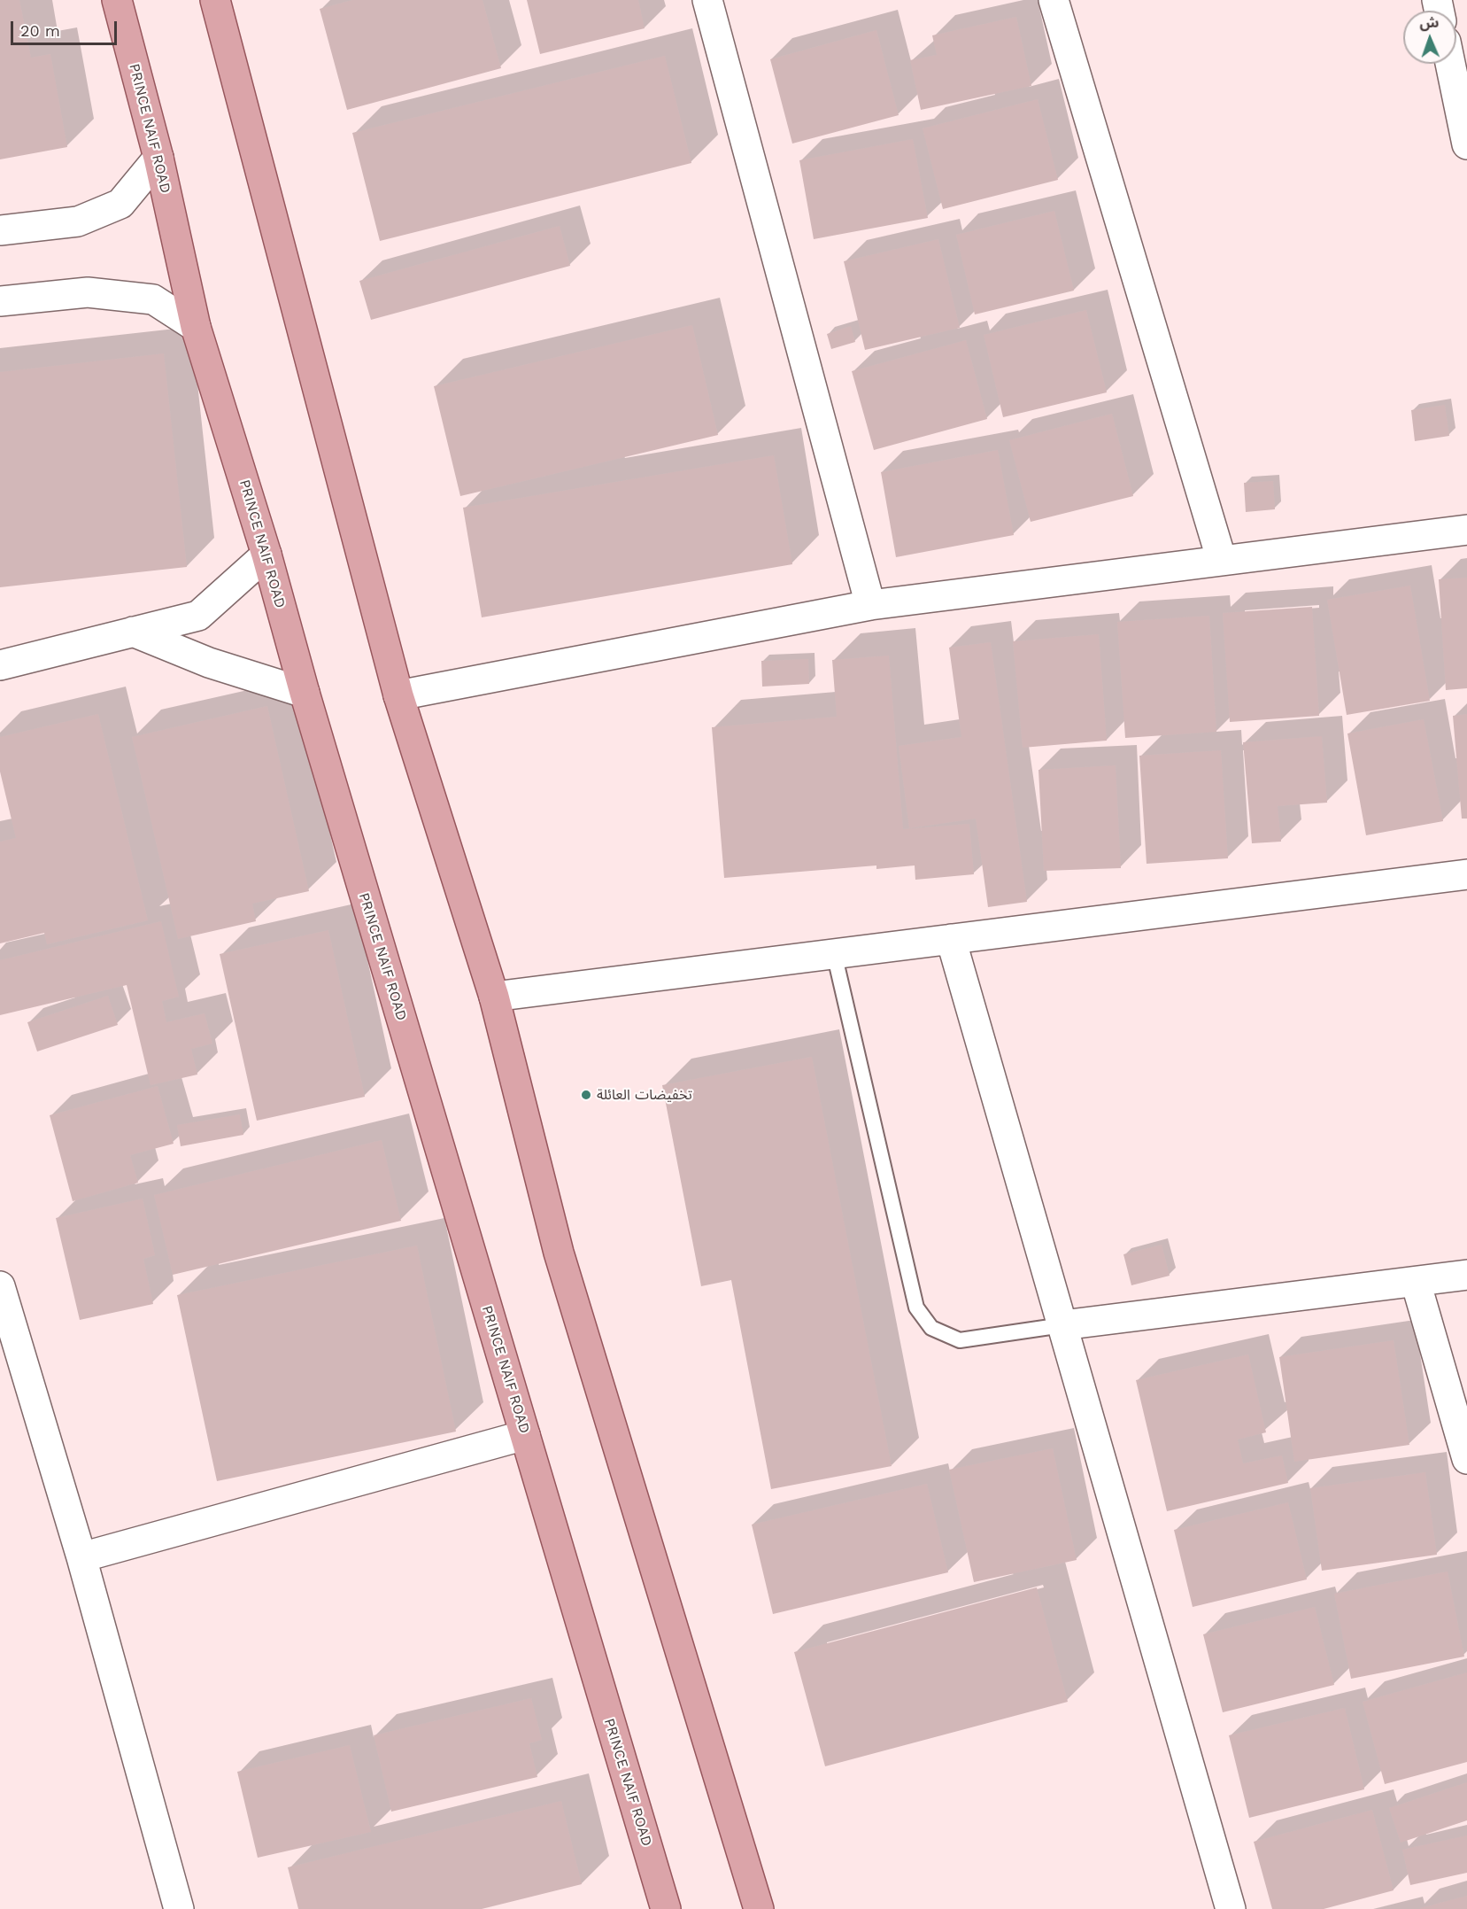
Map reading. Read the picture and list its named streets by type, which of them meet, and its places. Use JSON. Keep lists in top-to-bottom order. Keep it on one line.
{"streets":{"main road":["PRINCE NAIF ROAD"]},"places":["تخفيضات العائلة"],"scale_bar":"20 m","north":"top"}
